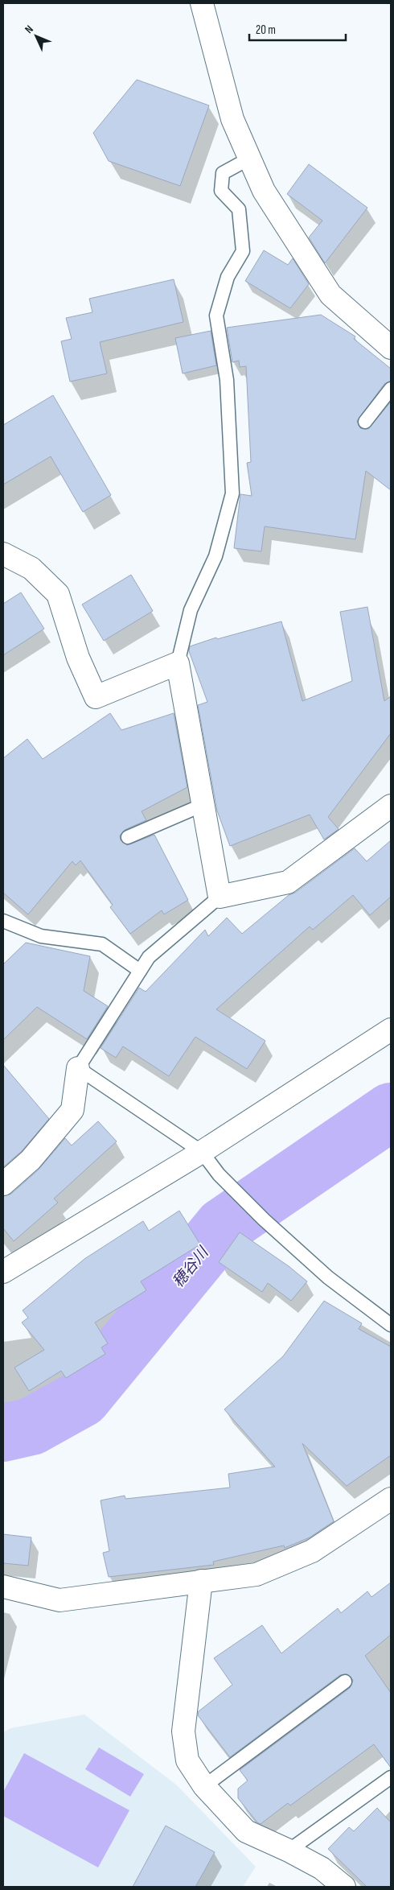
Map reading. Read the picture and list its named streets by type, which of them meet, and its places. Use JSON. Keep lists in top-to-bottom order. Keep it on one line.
{"water":["穂谷川"],"scale_bar":"20 m","north":"top left"}
